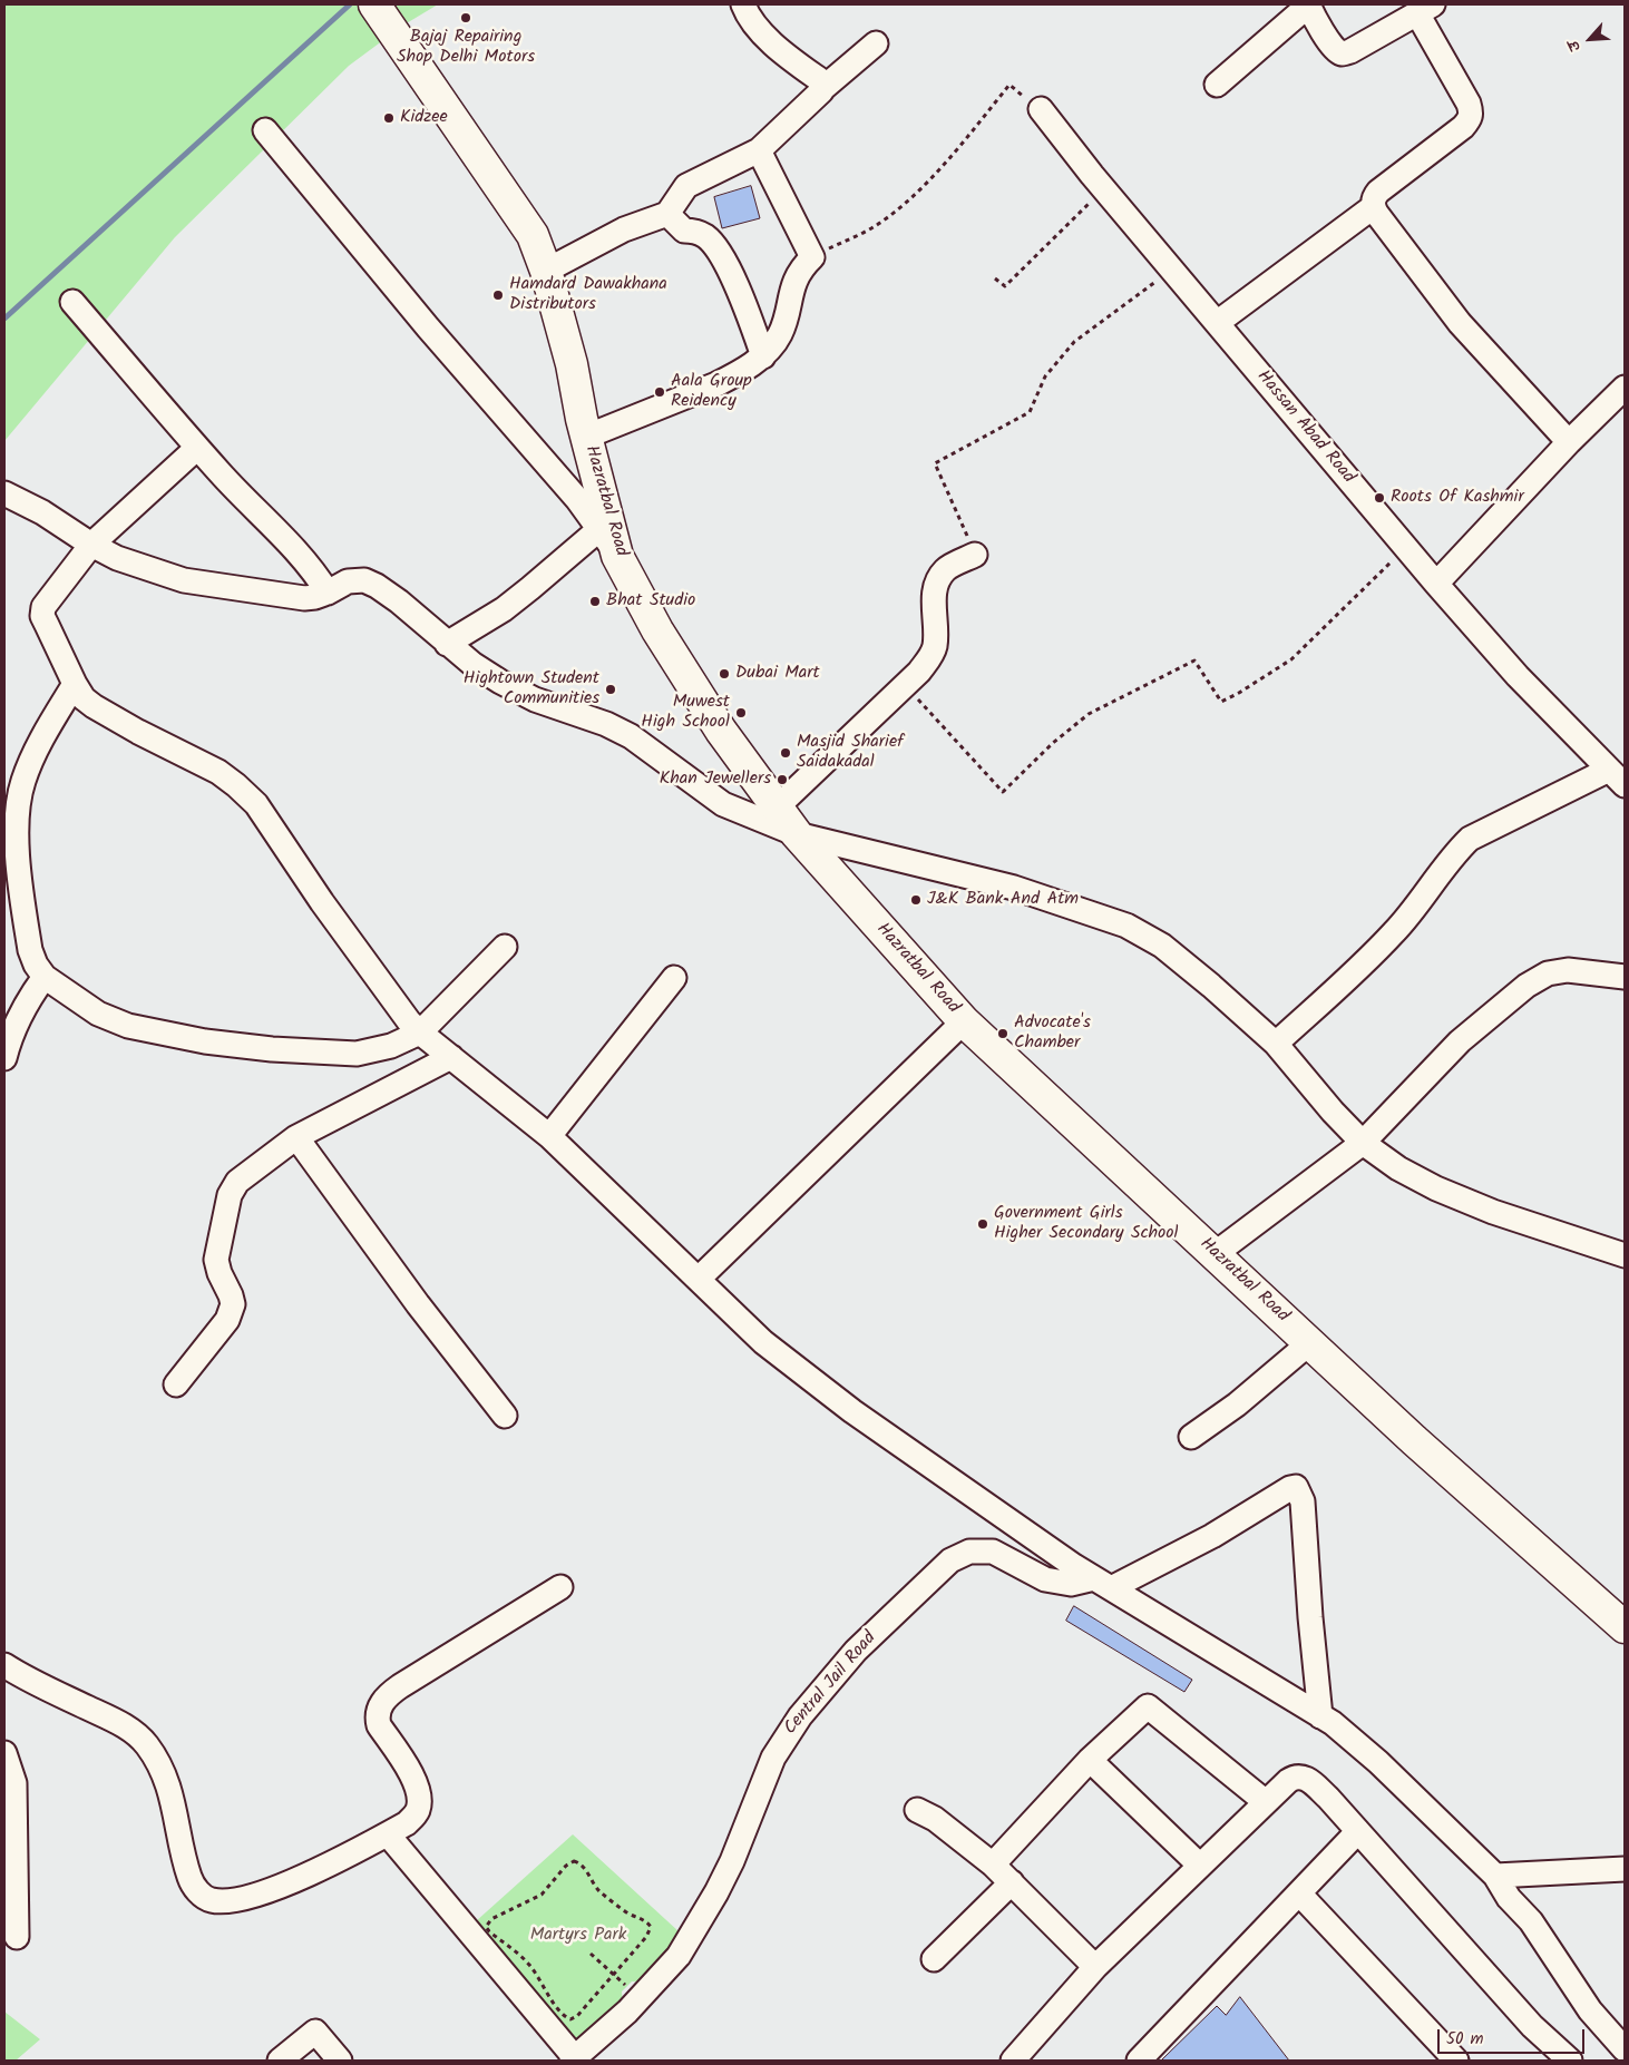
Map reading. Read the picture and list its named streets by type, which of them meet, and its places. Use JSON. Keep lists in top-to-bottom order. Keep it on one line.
{"streets":{"main road":["Hazratbal Road"],"street":["Hassan Abad Road","Central Jail Road"]},"parks":["Martyrs Park"],"places":["Bajaj Repairing Shop Delhi Motors","Kidzee","Hamdard Dawakhana Distributors","Aala Group Reidency","Roots Of Kashmir","Bhat Studio","Dubai Mart","Hightown Student Communities","Muwest High School","Masjid Sharief Saidakadal","Khan Jewellers","J&K Bank And Atm","Advocate's Chamber","Government Girls Higher Secondary School"],"scale_bar":"50 m","north":"bottom left"}
